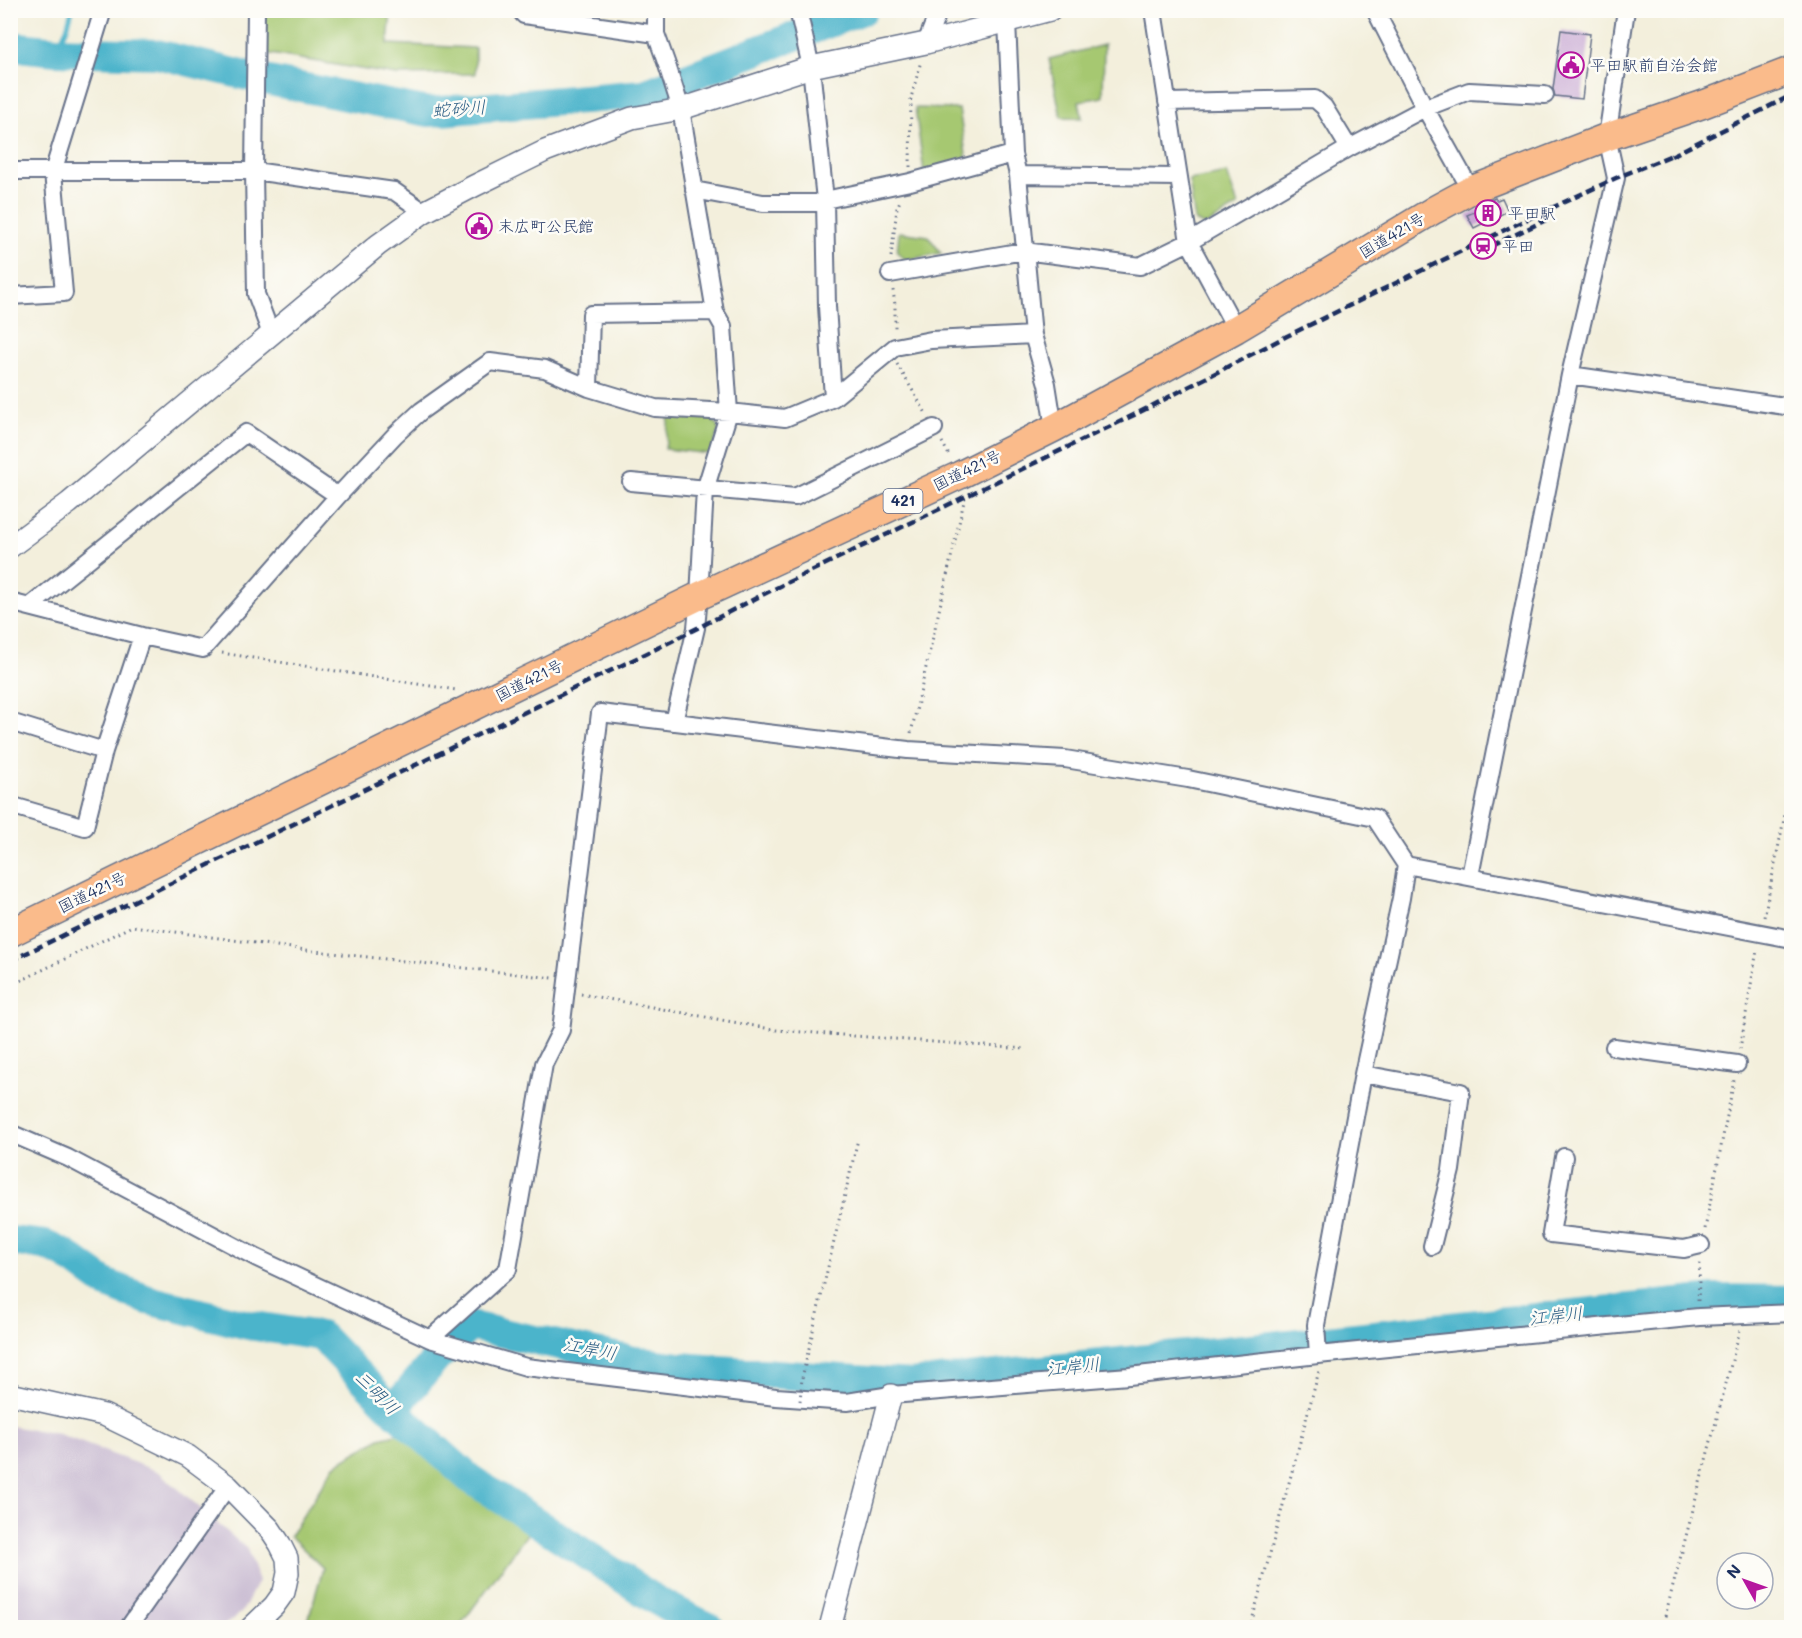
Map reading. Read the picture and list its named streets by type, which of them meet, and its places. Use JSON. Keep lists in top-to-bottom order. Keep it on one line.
{"streets":{"highway":["国道421号","421"]},"water":["蛇砂川","江岸川","三明川"],"places":{"public building":["平田駅前自治会館","末広町公民館"],"building":["平田駅"],"station":["平田"]},"north":"top left"}
